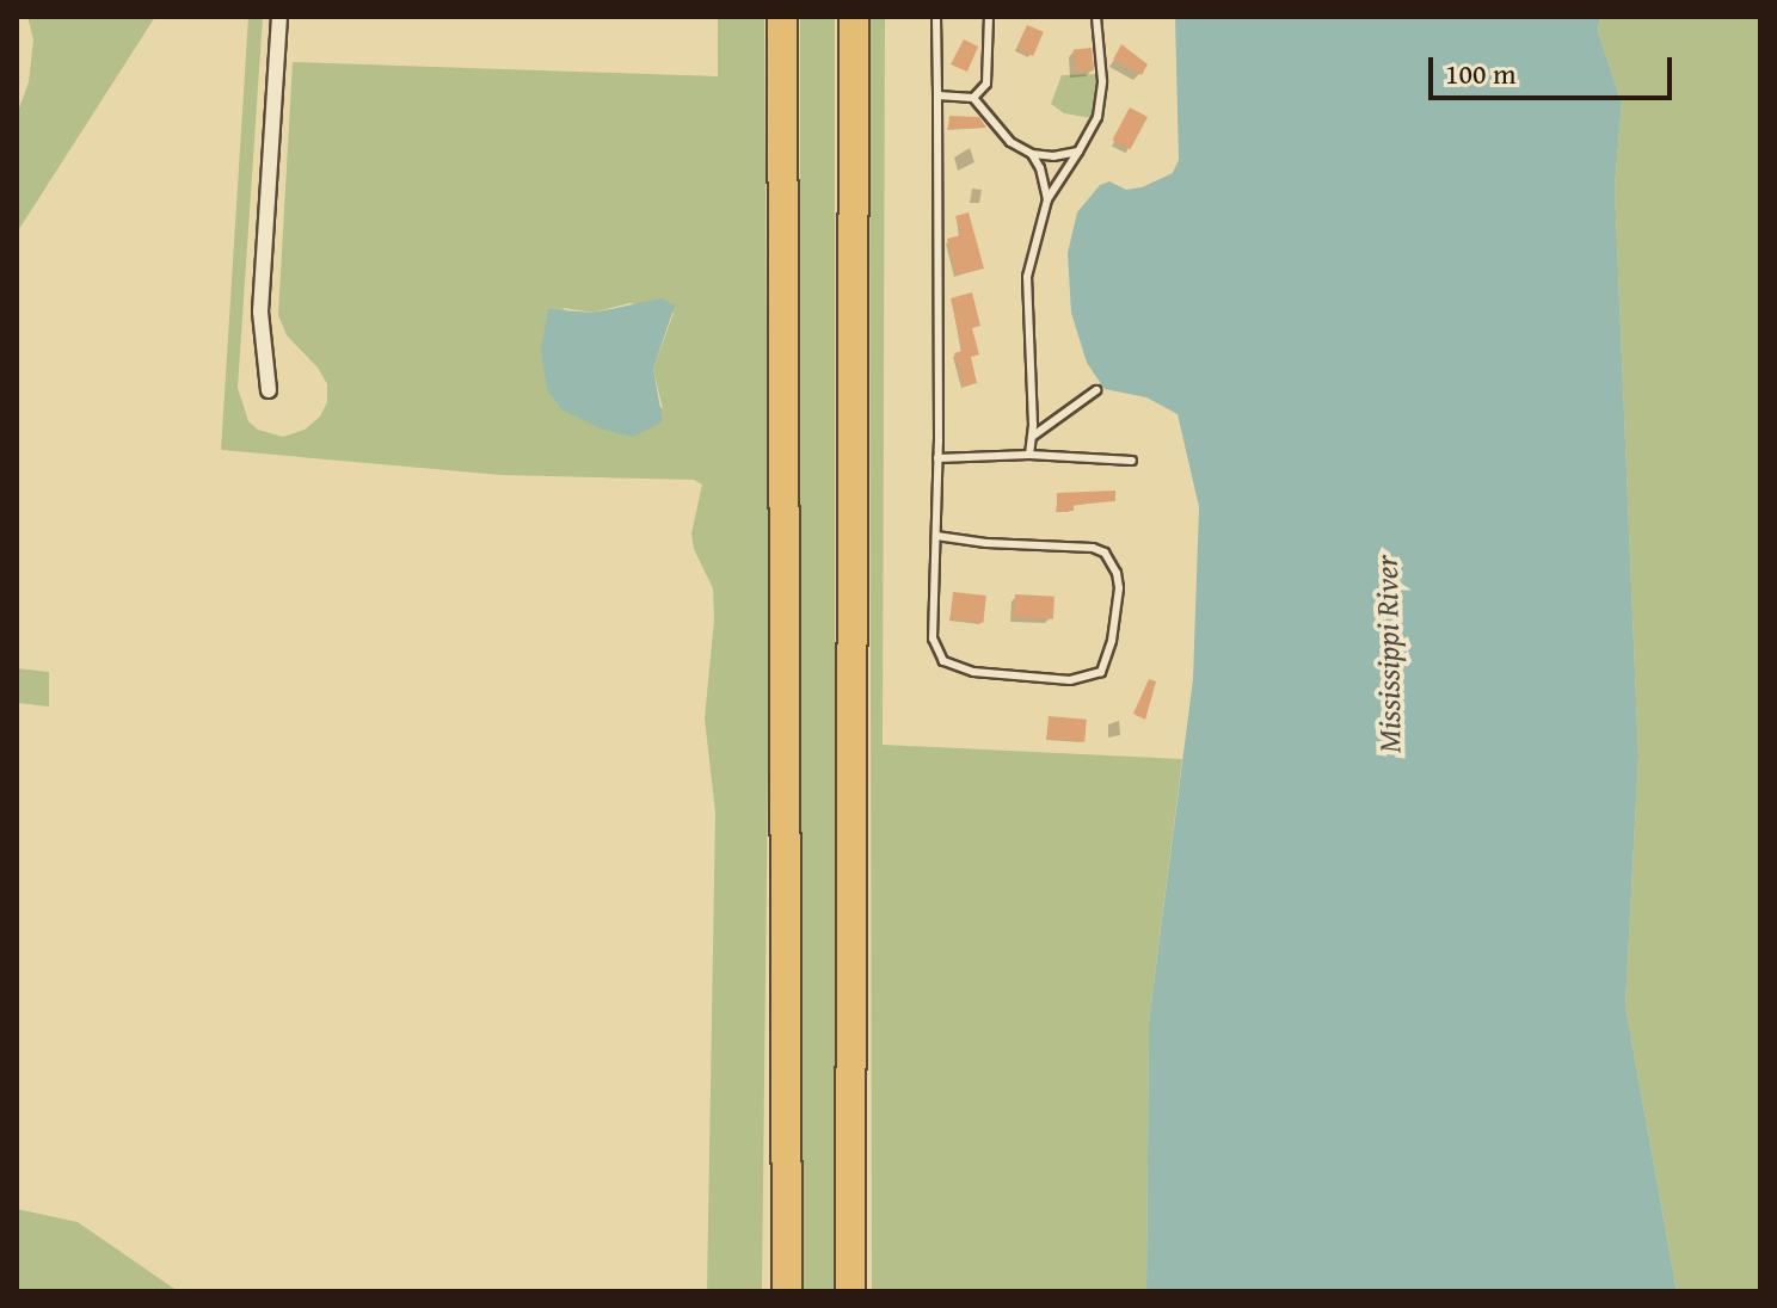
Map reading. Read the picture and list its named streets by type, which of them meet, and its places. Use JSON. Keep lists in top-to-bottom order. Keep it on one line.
{"water":["Mississippi River"],"scale_bar":"100 m"}
